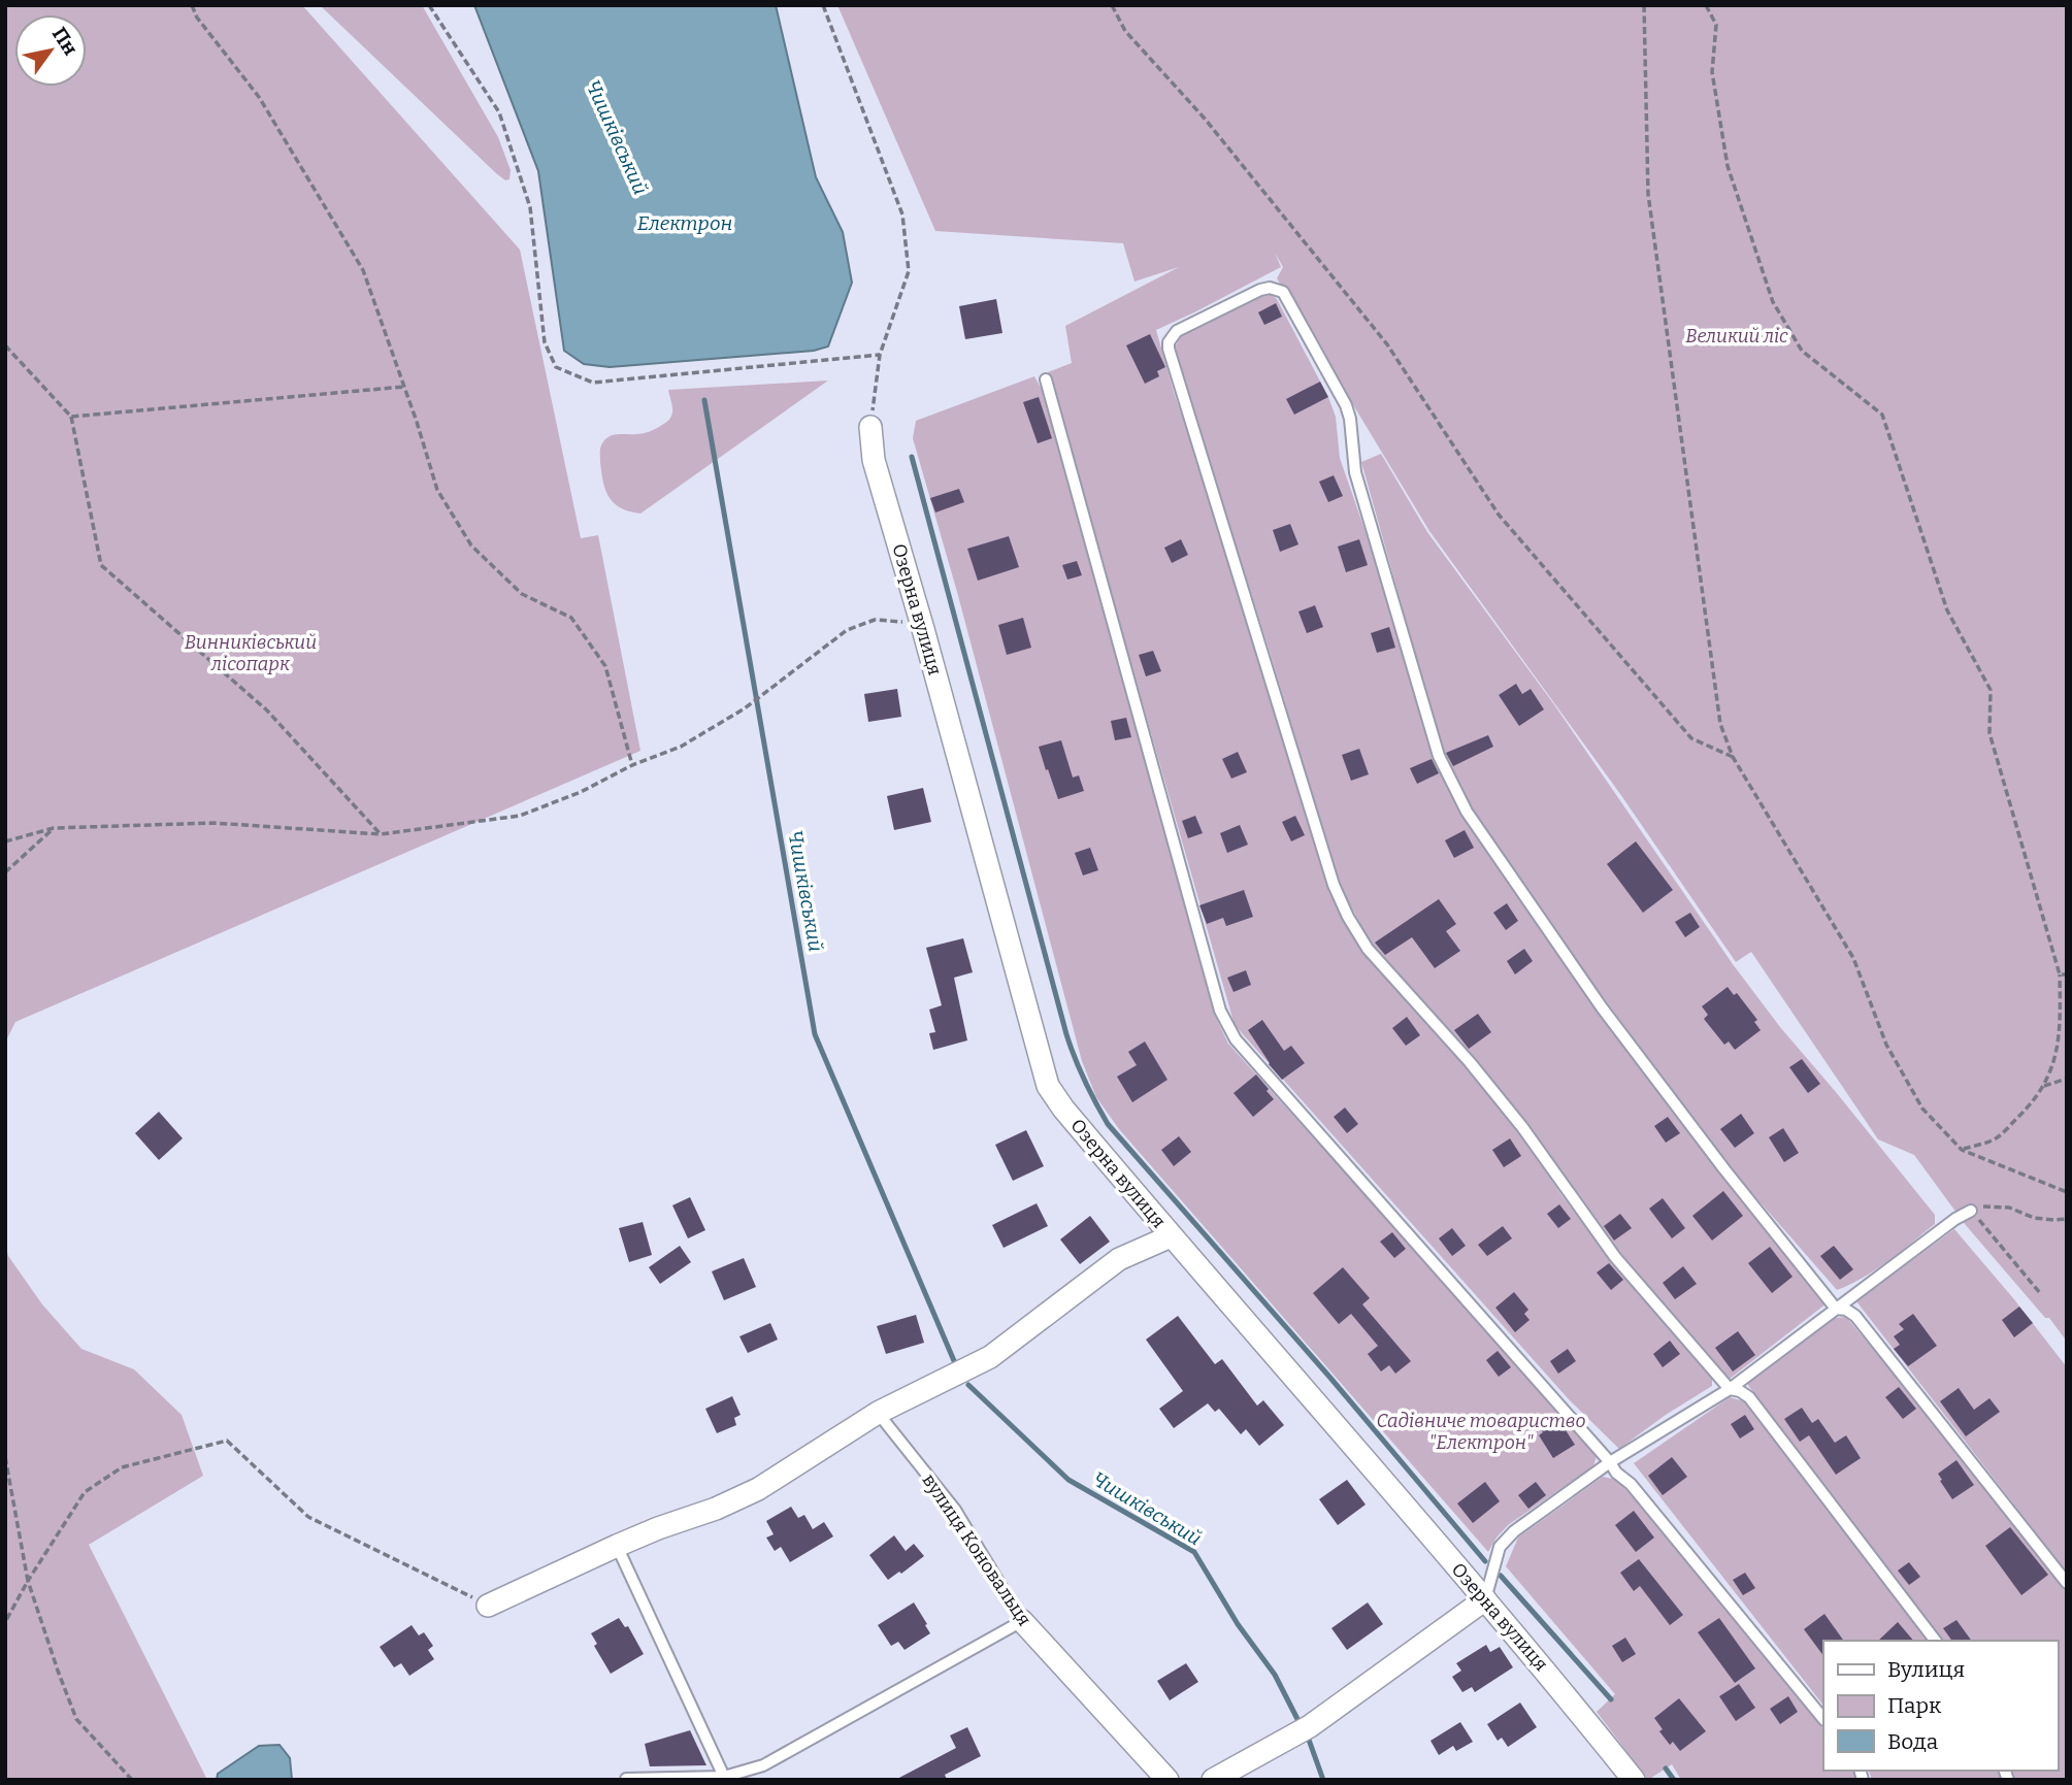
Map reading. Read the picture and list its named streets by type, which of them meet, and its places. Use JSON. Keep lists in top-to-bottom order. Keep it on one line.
{"streets":{"street":["Озерна вулиця","вулиця Коновальця"]},"water":["Чишківський","Електрон"],"parks":["Великий ліс","Винниківський лісопарк","Садівниче товариство \"Електрон\""],"legend":["Вулиця","Парк","Вода"],"north":"top right"}
